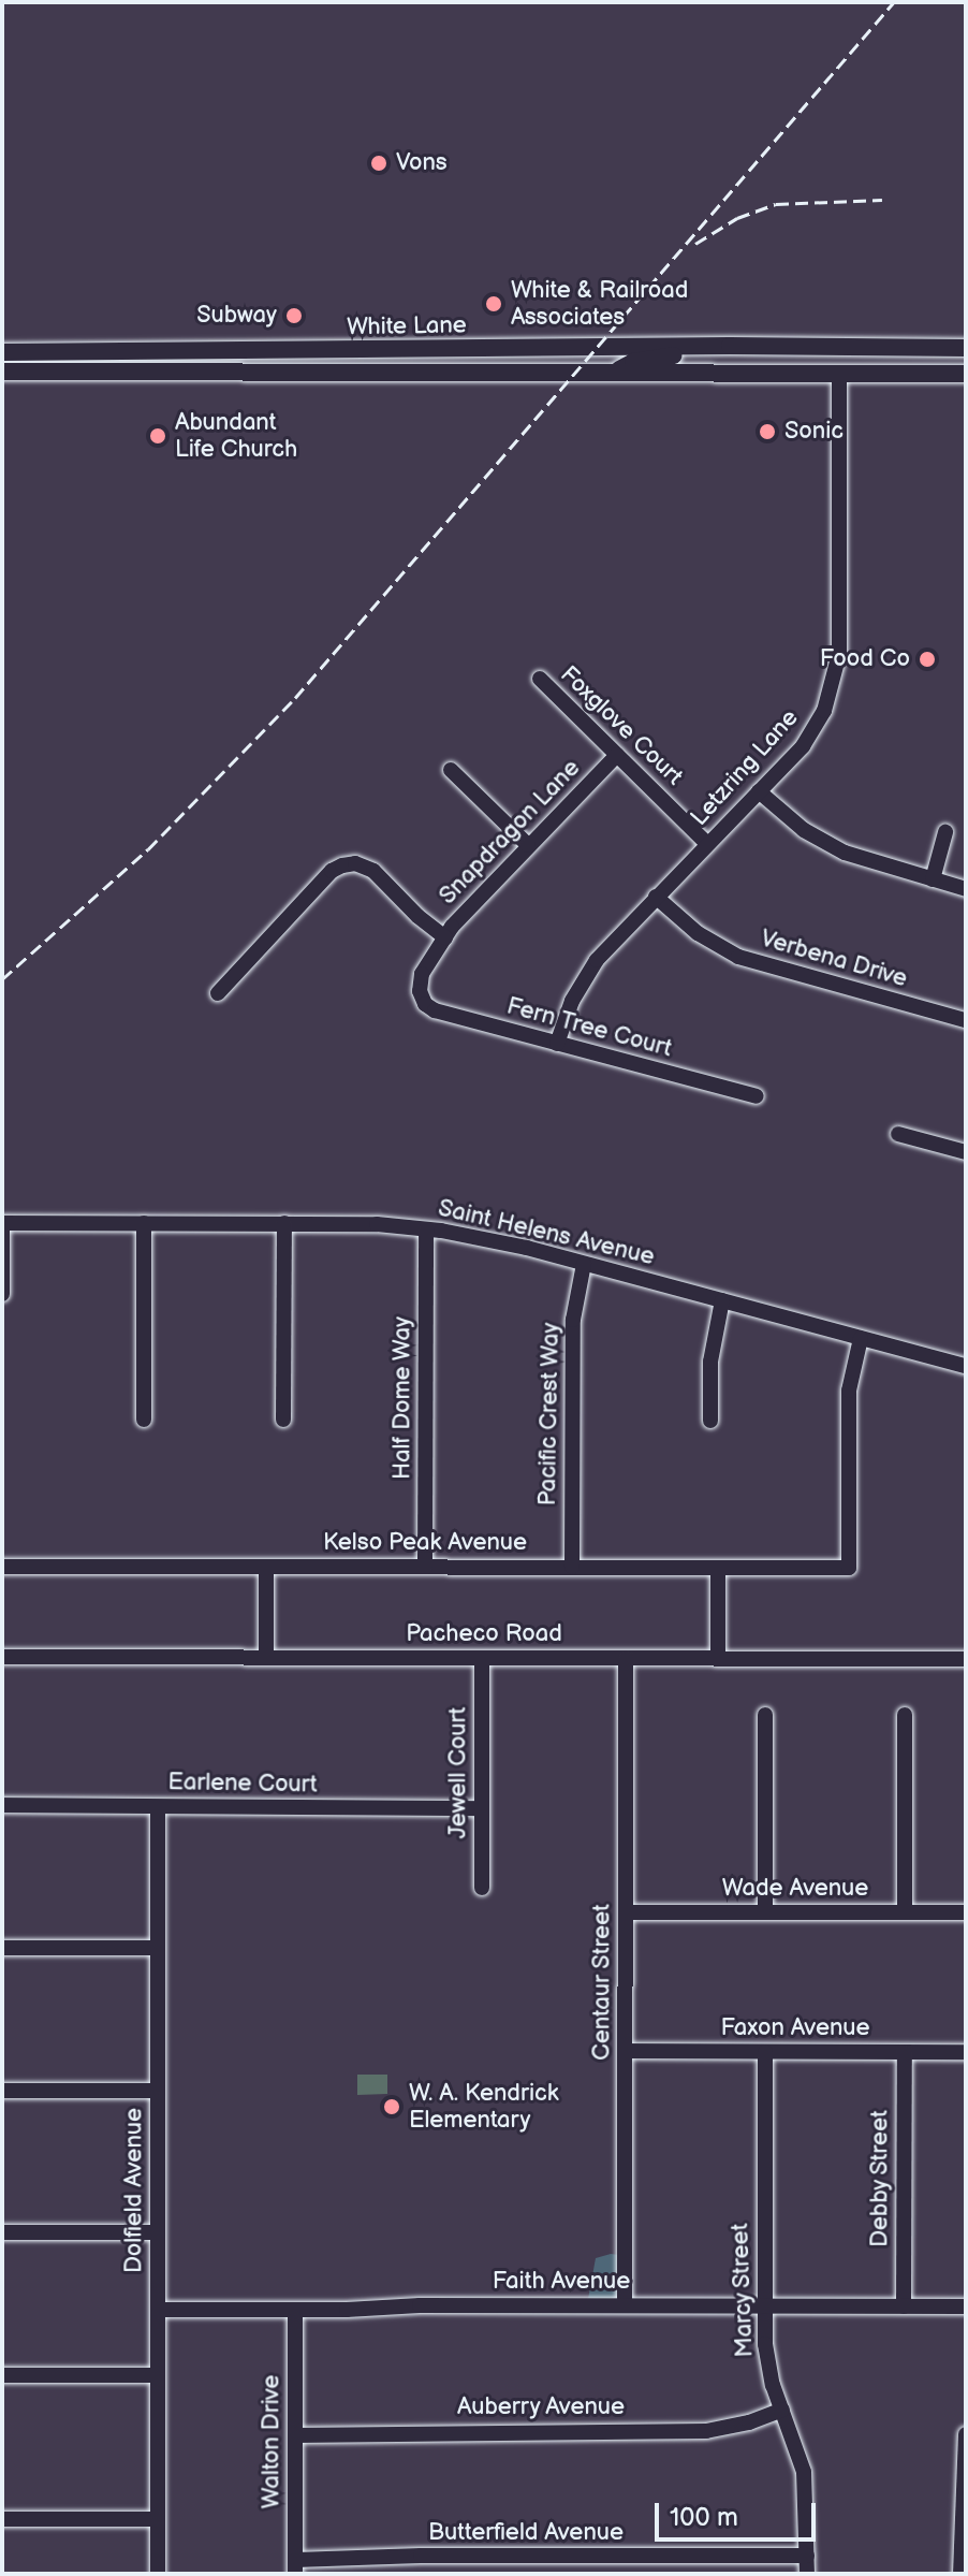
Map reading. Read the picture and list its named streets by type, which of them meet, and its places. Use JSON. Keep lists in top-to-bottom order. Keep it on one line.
{"streets":{"main road":["White Lane"],"street":["Foxglove Court","Letzring Lane","Snapdragon Lane","Verbena Drive","Fern Tree Court","Saint Helens Avenue","Half Dome Way","Pacific Crest Way","Kelso Peak Avenue","Pacheco Road","Jewell Court","Earlene Court","Wade Avenue","Centaur Street","Faxon Avenue","Debby Street","Dolfield Avenue","Faith Avenue","Marcy Street","Auberry Avenue","Walton Drive","Butterfield Avenue"]},"crossings":[["White Lane","Letzring Lane"],["Foxglove Court","Letzring Lane"],["Foxglove Court","Snapdragon Lane"],["Letzring Lane","Verbena Drive"],["Letzring Lane","Fern Tree Court"],["Snapdragon Lane","Fern Tree Court"],["Saint Helens Avenue","Half Dome Way"],["Saint Helens Avenue","Pacific Crest Way"],["Saint Helens Avenue","Kelso Peak Avenue"],["Half Dome Way","Kelso Peak Avenue"],["Pacific Crest Way","Kelso Peak Avenue"],["Pacheco Road","Jewell Court"],["Pacheco Road","Centaur Street"],["Jewell Court","Earlene Court"],["Earlene Court","Dolfield Avenue"],["Wade Avenue","Centaur Street"],["Centaur Street","Faxon Avenue"],["Centaur Street","Faith Avenue"],["Faxon Avenue","Debby Street"],["Faxon Avenue","Marcy Street"],["Debby Street","Faith Avenue"],["Dolfield Avenue","Faith Avenue"],["Faith Avenue","Marcy Street"],["Faith Avenue","Walton Drive"],["Marcy Street","Auberry Avenue"],["Marcy Street","Butterfield Avenue"],["Auberry Avenue","Walton Drive"],["Walton Drive","Butterfield Avenue"]],"places":["Vons","White & Railroad Associates","Subway","Sonic","Abundant Life Church","Food Co","W. A. Kendrick Elementary"],"scale_bar":"100 m"}
